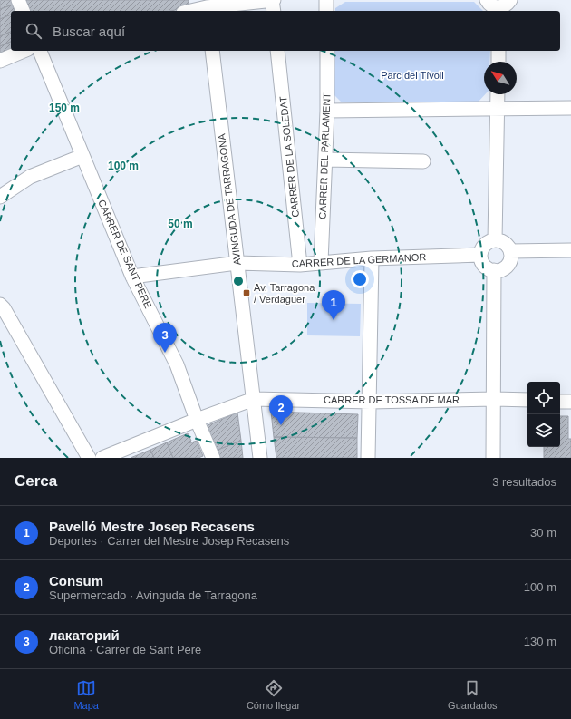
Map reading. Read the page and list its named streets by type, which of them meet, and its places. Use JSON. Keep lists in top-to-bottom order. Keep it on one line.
{"streets":{"street":["CARRER DEL PARLAMENT","CARRER DE LA SOLEDAT","AVINGUDA DE TARRAGONA","CARRER DE SANT PERE","CARRER DE LA GERMANOR","CARRER DE TOSSA DE MAR"]},"crossings":[["CARRER DEL PARLAMENT","CARRER DE LA GERMANOR"],["CARRER DE LA SOLEDAT","CARRER DE LA GERMANOR"],["AVINGUDA DE TARRAGONA","CARRER DE LA GERMANOR"],["AVINGUDA DE TARRAGONA","CARRER DE TOSSA DE MAR"],["CARRER DE SANT PERE","CARRER DE LA GERMANOR"]],"parks":["Parc del Tívoli"],"places":{"transit":["Av. Tarragona / Verdaguer"]},"north":"top left","page":{"search":"Buscar aquí","pins":["1","3","2"],"heading":["Cerca","3 resultados"],"list":[{"mark":"1","name":"Pavelló Mestre Josep Recasens","note":"Deportes · Carrer del Mestre Josep Recasens","value":"30 m"},{"mark":"2","name":"Consum","note":"Supermercado · Avinguda de Tarragona","value":"100 m"},{"mark":"3","name":"лакаторий","note":"Oficina · Carrer de Sant Pere","value":"130 m"}],"nav":["Mapa","Cómo llegar","Guardados"]},"rings":["150 m","100 m","50 m"]}
